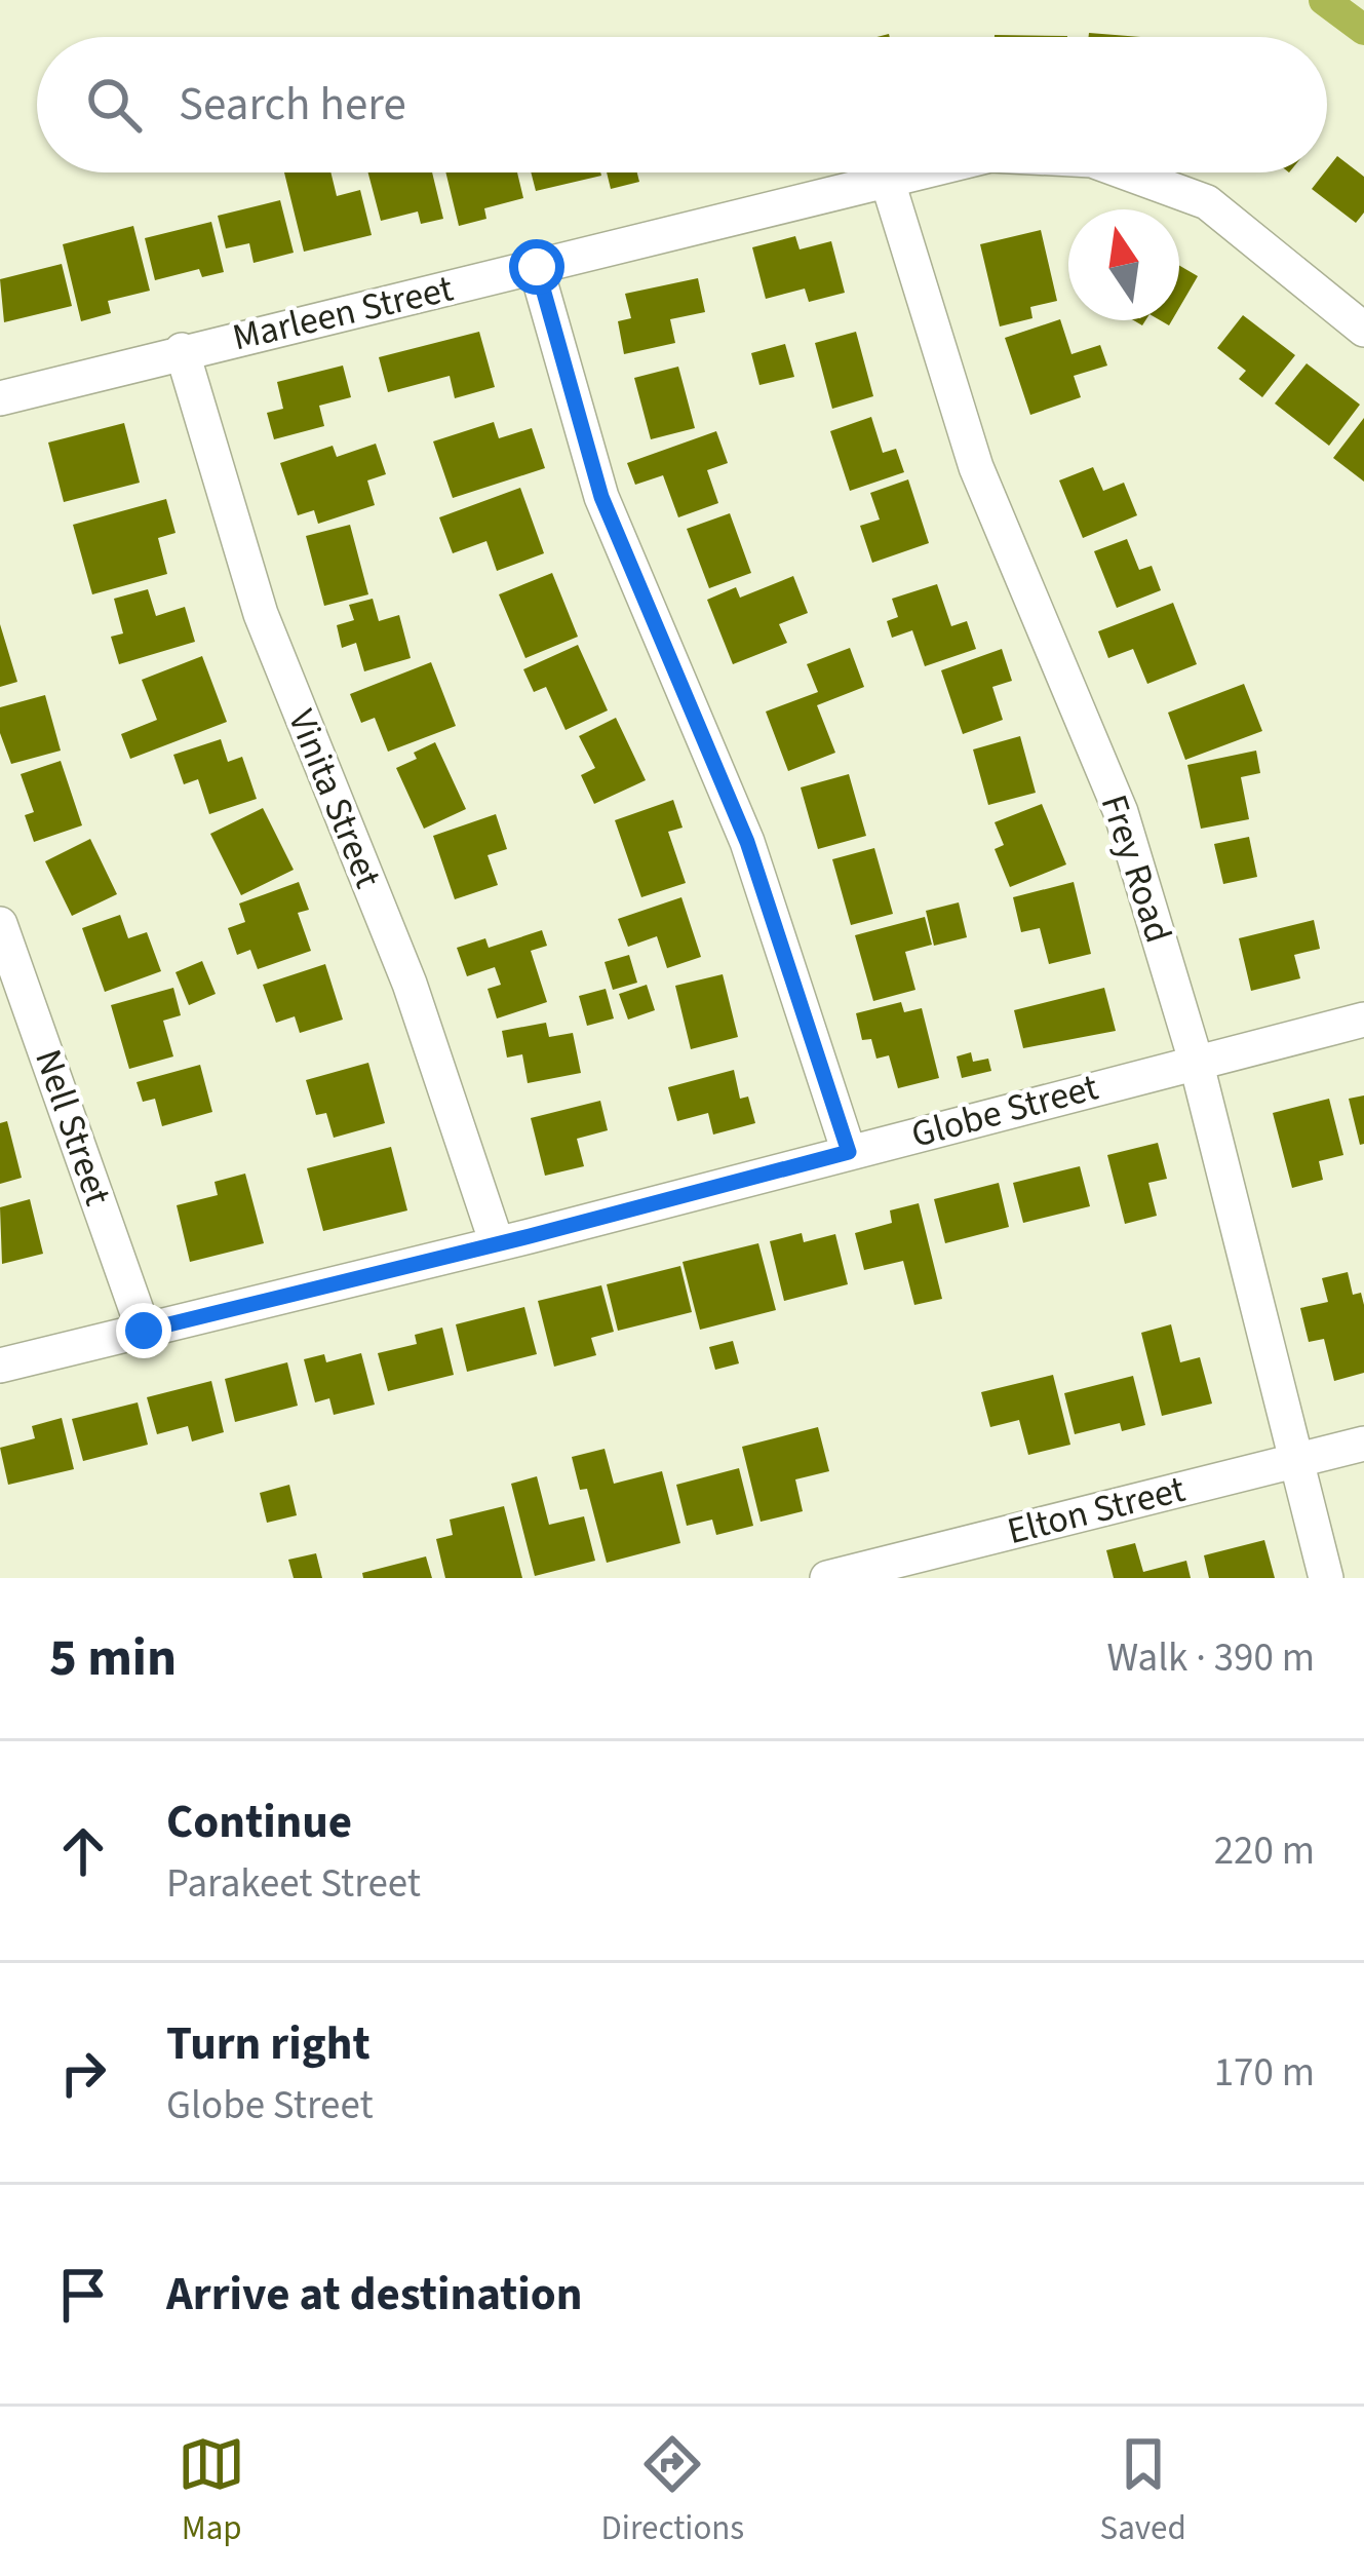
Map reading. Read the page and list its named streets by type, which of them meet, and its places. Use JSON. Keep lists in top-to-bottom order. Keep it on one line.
{"streets":{"street":["Marleen Street","Vinita Street","Frey Road","Globe Street","Nell Street","Elton Street"]},"crossings":[["Marleen Street","Vinita Street"],["Marleen Street","Frey Road"],["Vinita Street","Globe Street"],["Frey Road","Globe Street"],["Frey Road","Elton Street"],["Globe Street","Nell Street"]],"north":"top","page":{"search":"Search here","heading":["5 min","Walk · 390 m"],"list":[["Continue","Parakeet Street","220 m"],["Turn right","Globe Street","170 m"],"Arrive at destination"],"nav":["Map","Directions","Saved"]}}
